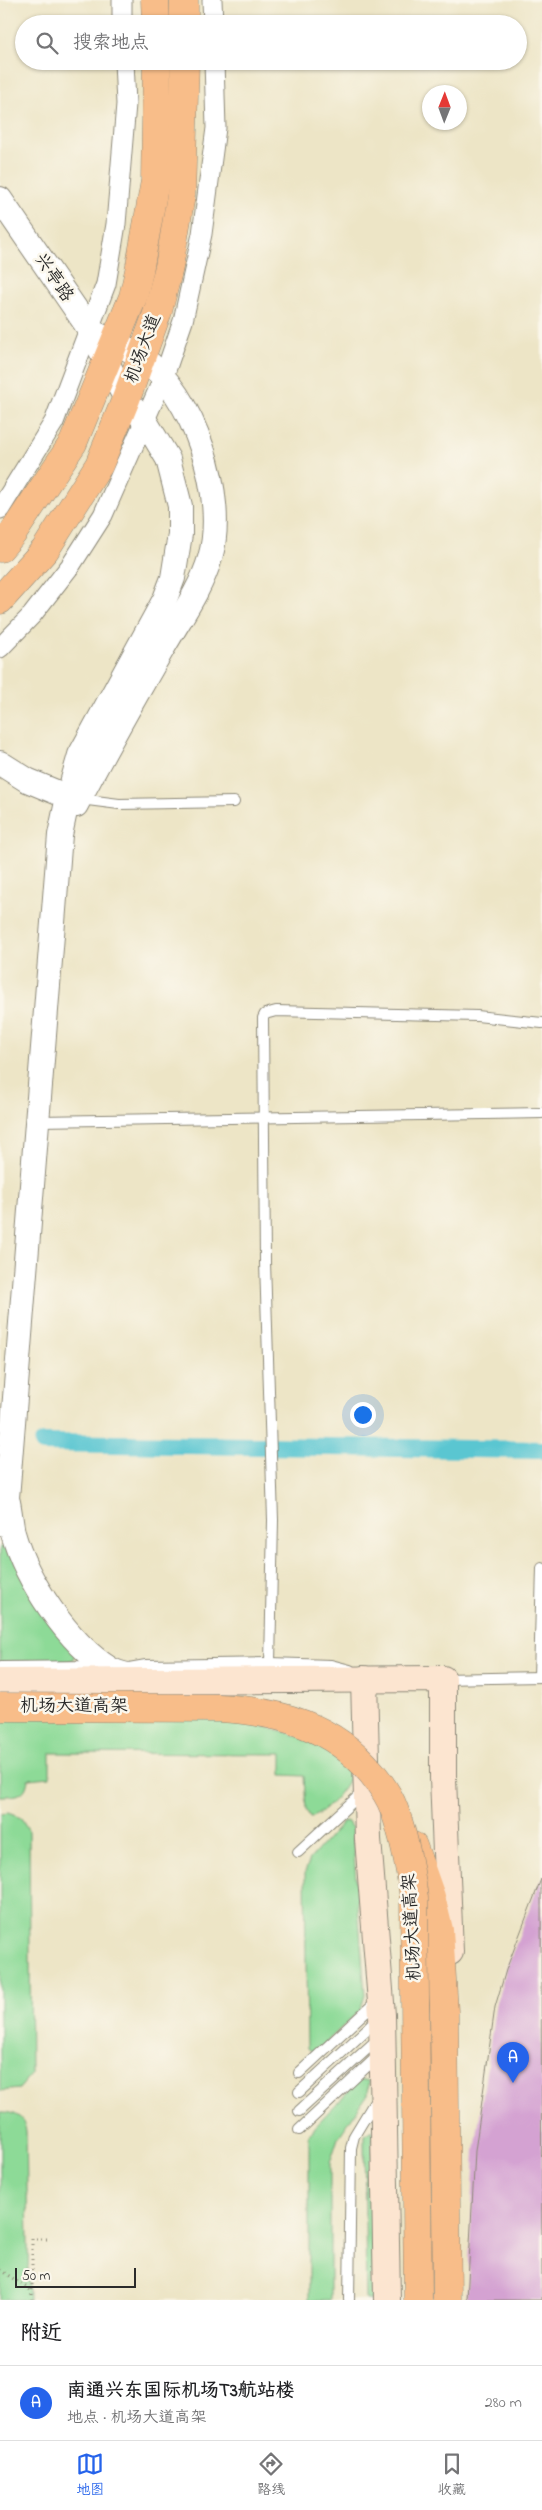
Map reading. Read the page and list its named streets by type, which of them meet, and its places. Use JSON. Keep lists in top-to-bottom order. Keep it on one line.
{"streets":{"main road":["机场大道","机场大道高架"],"street":["兴亭路"]},"crossings":[["兴亭路","机场大道"]],"scale_bar":"50 m","north":"top","page":{"search":"搜索地点","pins":"A","scale":"50 m","heading":"附近","list":[{"mark":"A","name":"南通兴东国际机场T3航站楼","note":"地点 · 机场大道高架","value":"280 m"}],"nav":["地图","路线","收藏"]}}
